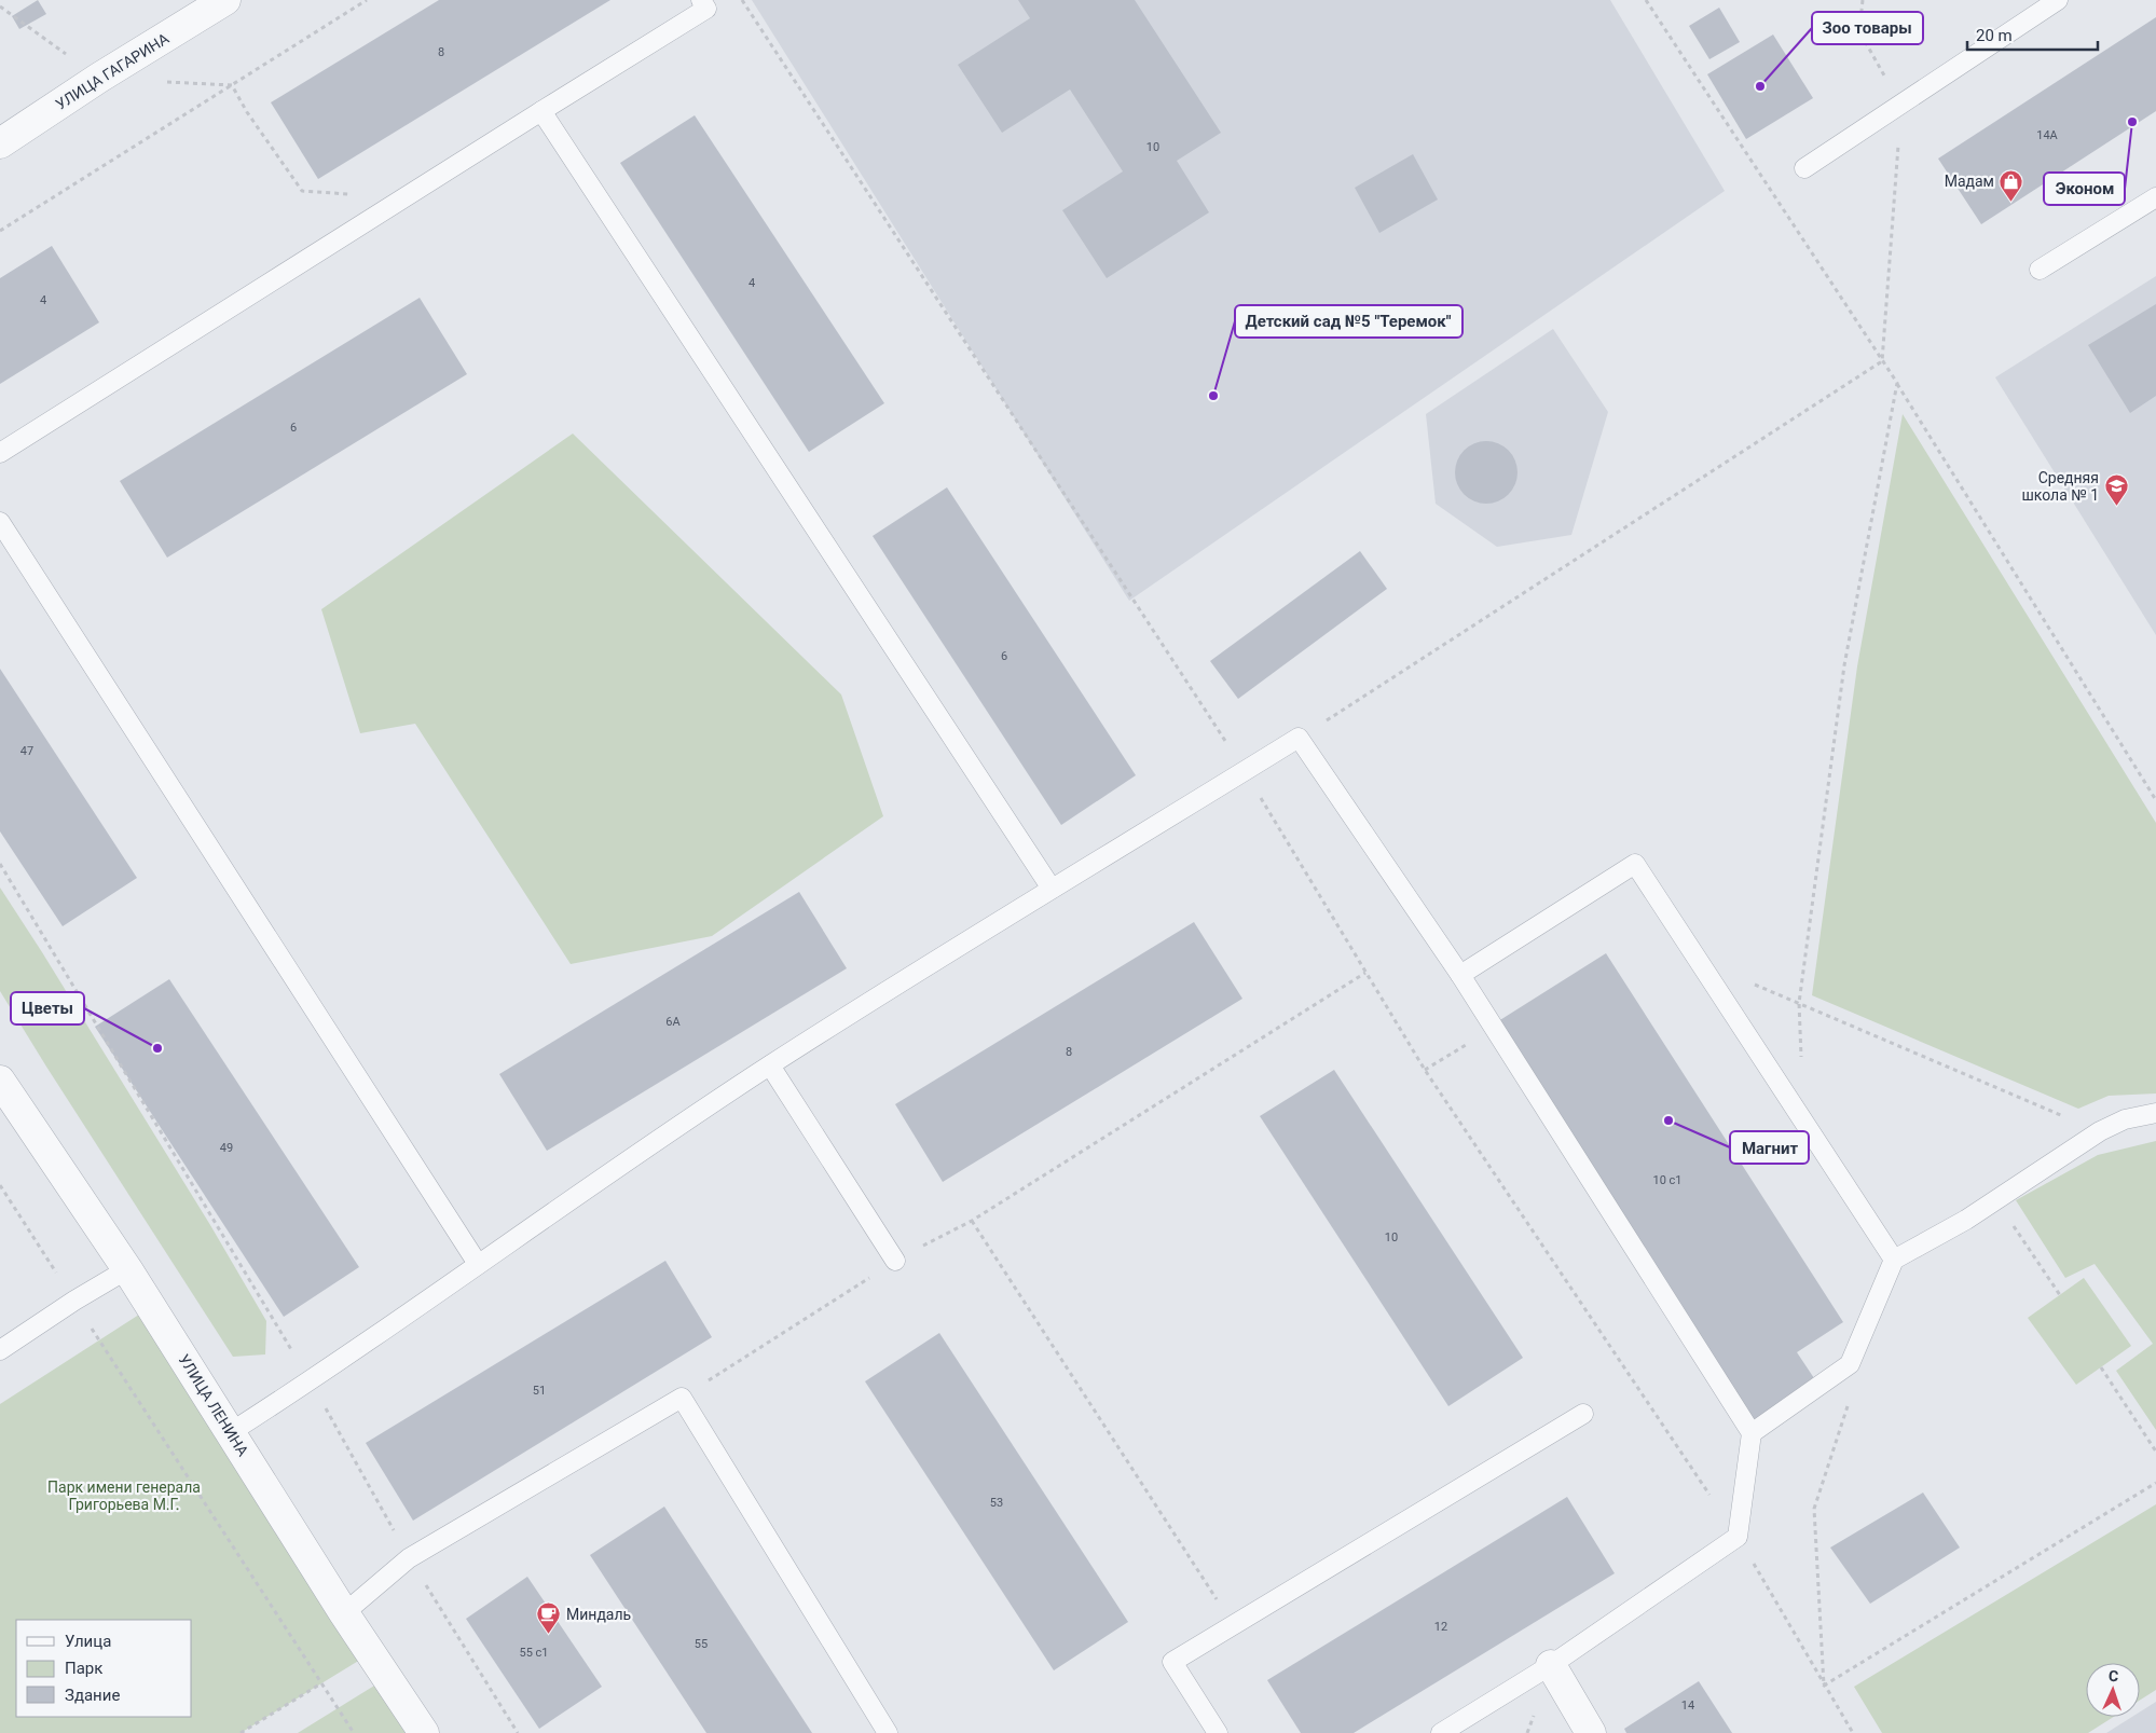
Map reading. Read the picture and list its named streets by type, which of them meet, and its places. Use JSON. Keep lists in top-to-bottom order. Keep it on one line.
{"streets":{"street":["УЛИЦА ГАГАРИНА","УЛИЦА ЛЕНИНА"]},"parks":["Парк имени генерала Григорьева М.Г."],"places":{"other":["Зоо товары","Эконом","Детский сад №5 \"Теремок\"","Цветы","Магнит"],"shop":["Мадам"],"school or university":["Средняя школа № 1"],"cafe":["Миндаль"]},"house_numbers":["8","14А","10","4","4","6","6","47","6А","8","49","10 с1","10","51","53","12","55","55 с1","14"],"legend":["Улица","Парк","Здание"],"scale_bar":"20 m","north":"top"}
